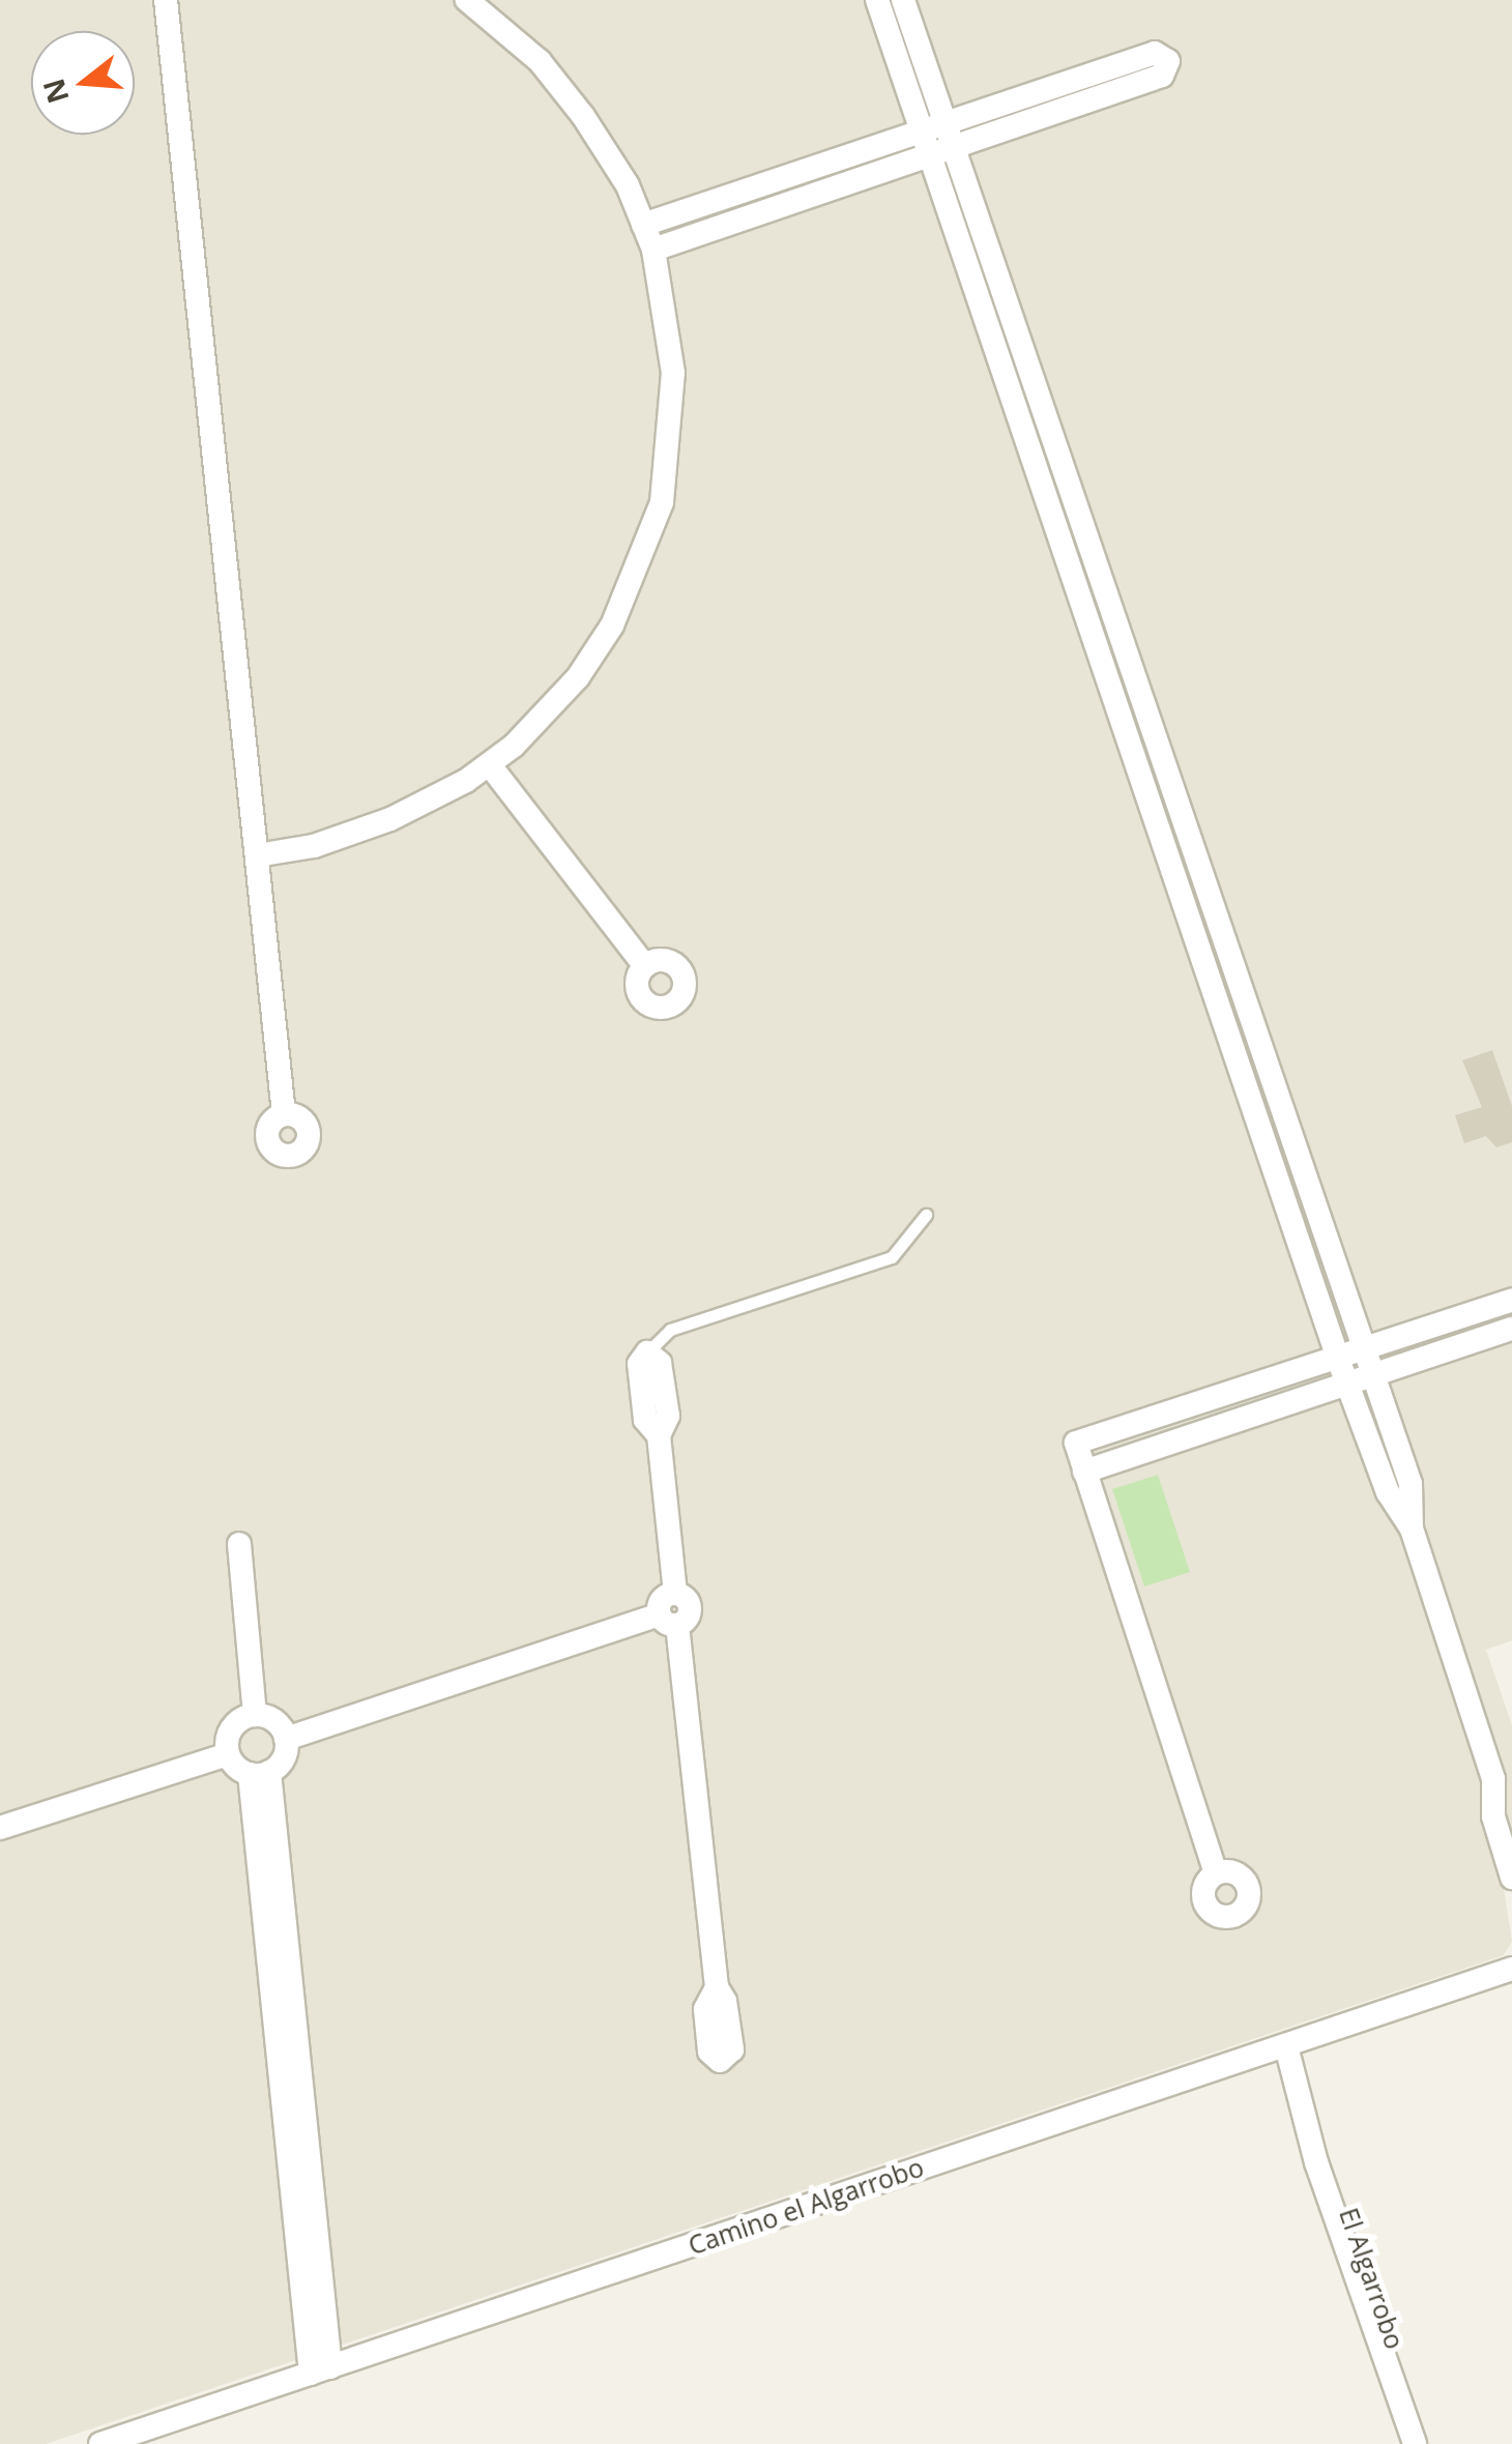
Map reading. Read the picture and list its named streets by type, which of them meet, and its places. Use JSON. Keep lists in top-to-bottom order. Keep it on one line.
{"streets":{"street":["Camino el Algarrobo","El Algarrobo"]},"crossings":[["Camino el Algarrobo","El Algarrobo"]],"north":"left"}
